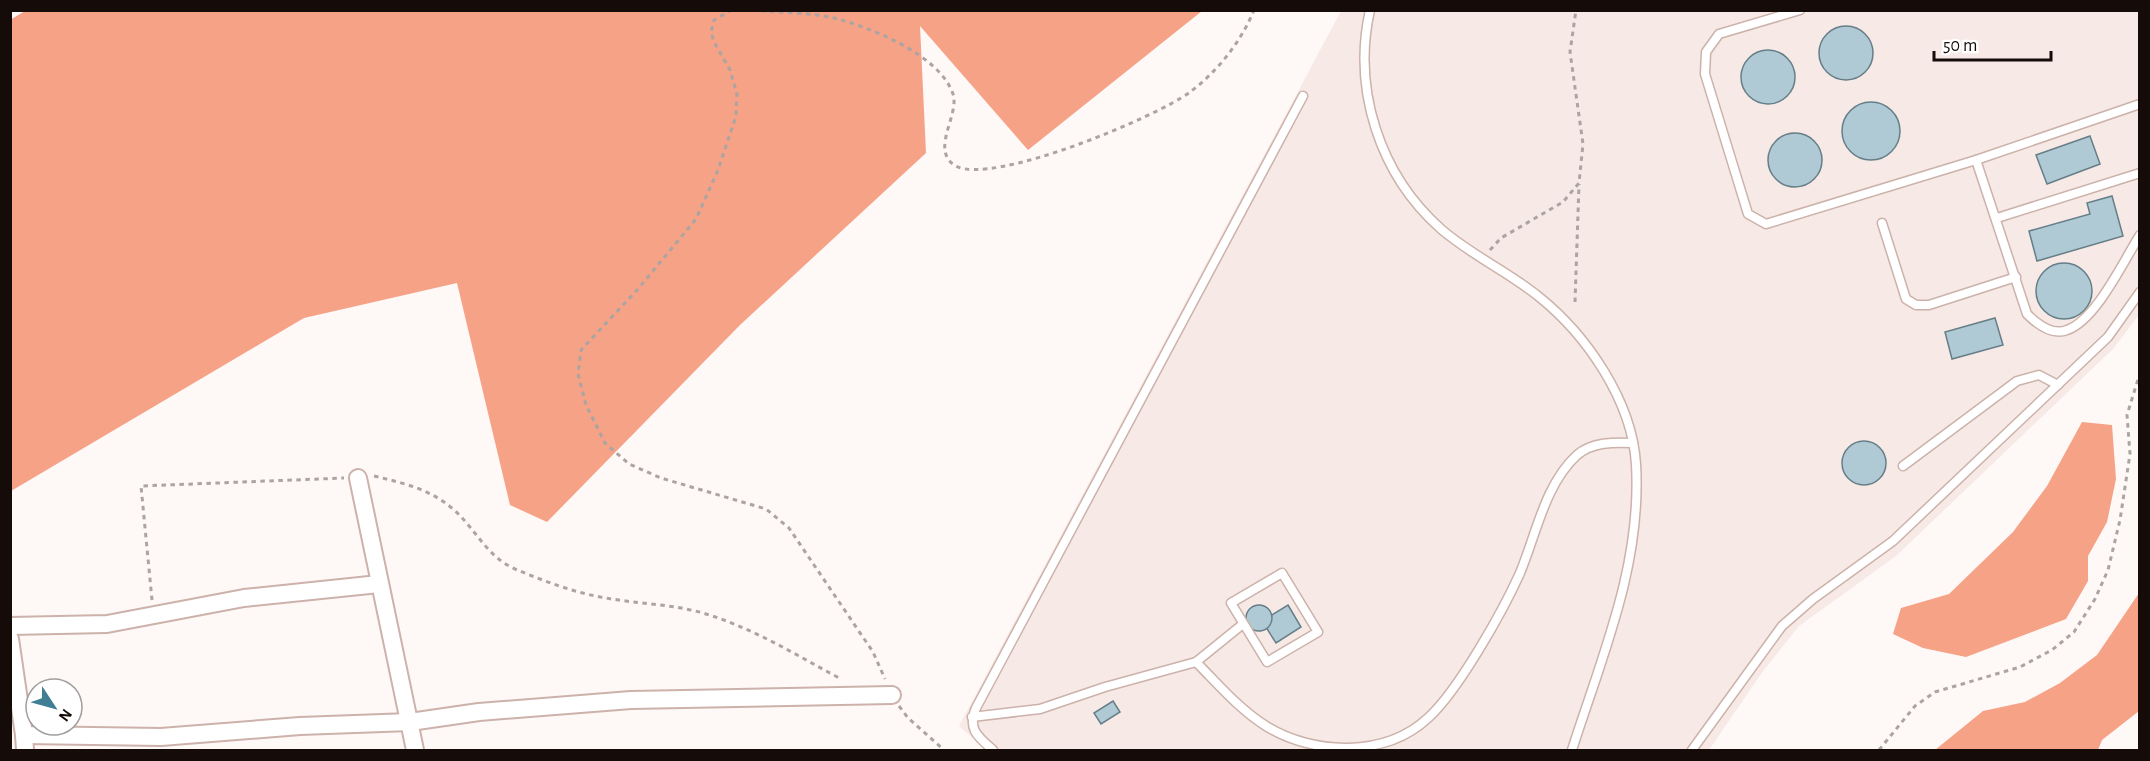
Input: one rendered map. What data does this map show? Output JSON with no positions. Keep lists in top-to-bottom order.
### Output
{
  "scale_bar": "50 m",
  "north": "bottom right"
}
